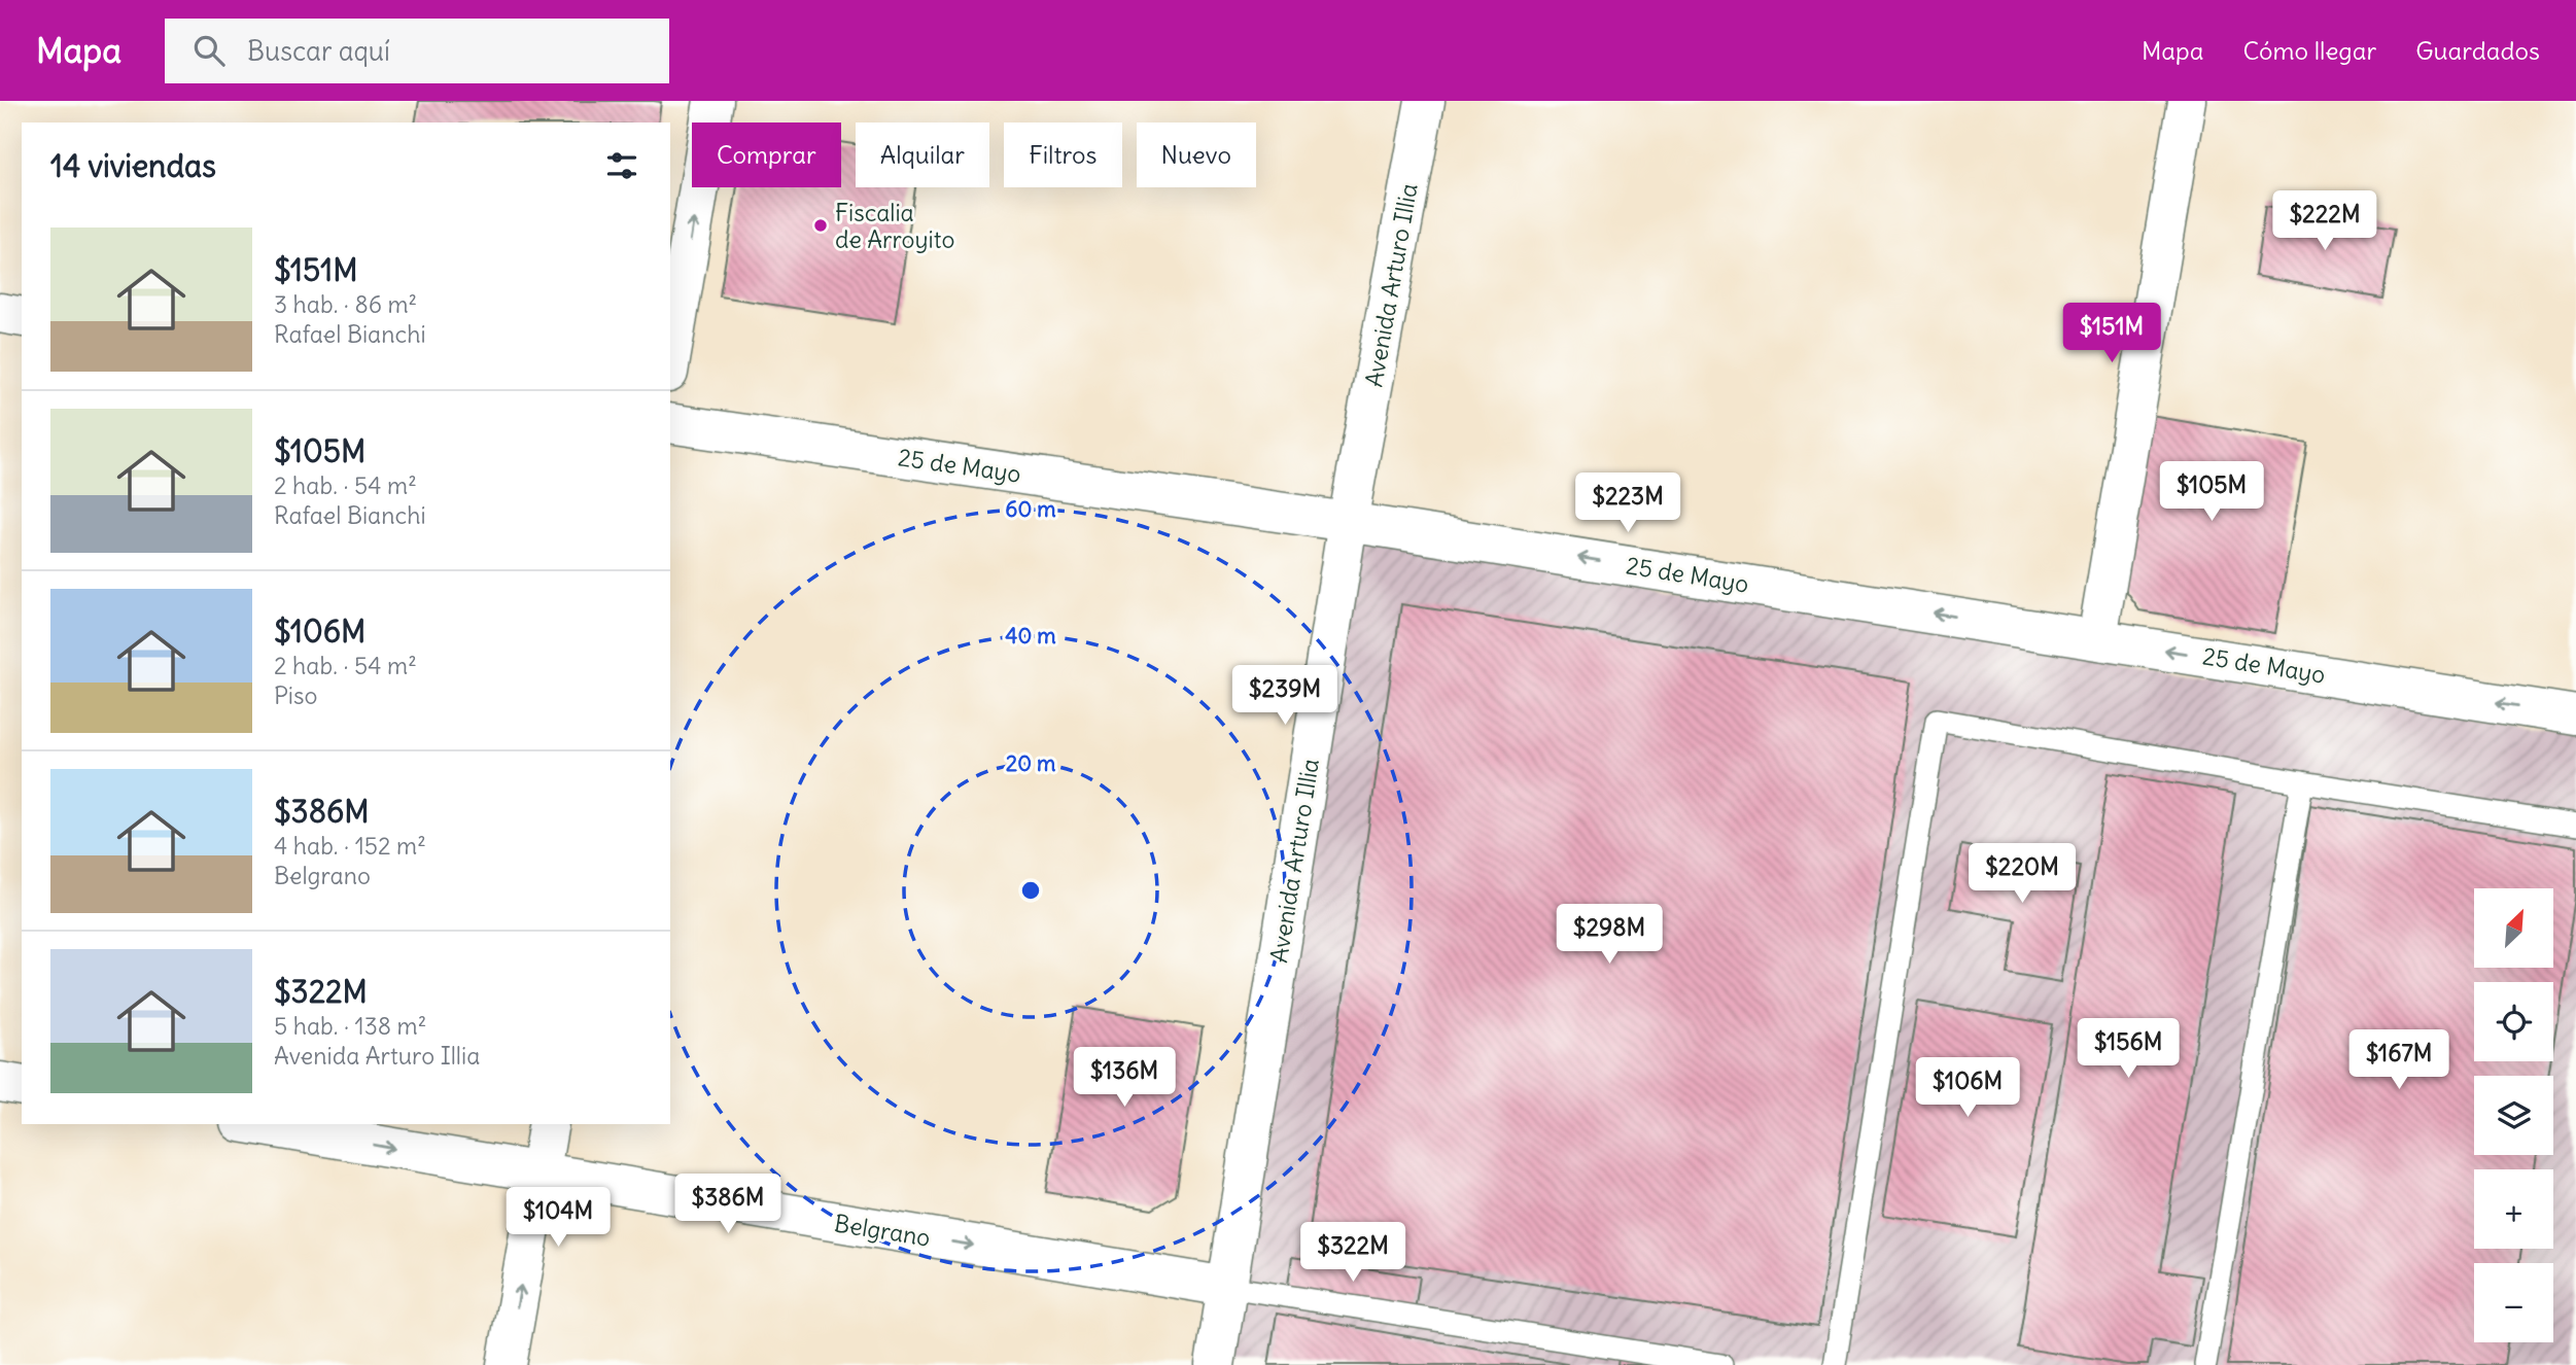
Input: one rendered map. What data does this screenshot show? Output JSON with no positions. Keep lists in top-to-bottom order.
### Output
{
  "streets": {
    "street": ["Avenida Arturo Illia", "25 de Mayo", "Belgrano"]
  },
  "crossings": [
    ["Avenida Arturo Illia", "25 de Mayo"],
    ["Avenida Arturo Illia", "Belgrano"]
  ],
  "one_way": ["25 de Mayo", "Belgrano"],
  "places": ["Fiscalia de Arroyito"],
  "north": "top right",
  "page": {
    "header": "Mapa",
    "search": "Buscar aquí",
    "nav": ["Mapa", "Cómo llegar", "Guardados"],
    "chip": [
      "Comprar",
      "Alquilar",
      "Filtros",
      "Nuevo"
    ],
    "heading": "14 viviendas",
    "price": [
      "$222M",
      "$151M",
      "$105M",
      "$223M",
      "$239M",
      "$220M",
      "$298M",
      "$156M",
      "$167M",
      "$136M",
      "$106M",
      "$386M",
      "$104M",
      "$322M"
    ],
    "list": [
      {
        "name": "$151M",
        "note": "3 hab. · 86 m² · Rafael Bianchi"
      },
      {
        "name": "$105M",
        "note": "2 hab. · 54 m² · Rafael Bianchi"
      },
      {
        "name": "$106M",
        "note": "2 hab. · 54 m² · Piso"
      },
      {
        "name": "$386M",
        "note": "4 hab. · 152 m² · Belgrano"
      },
      {
        "name": "$322M",
        "note": "5 hab. · 138 m² · Avenida Arturo Illia"
      }
    ],
    "map_buttons": ["+", "−"]
  },
  "rings": ["60 m", "40 m", "20 m"]
}
